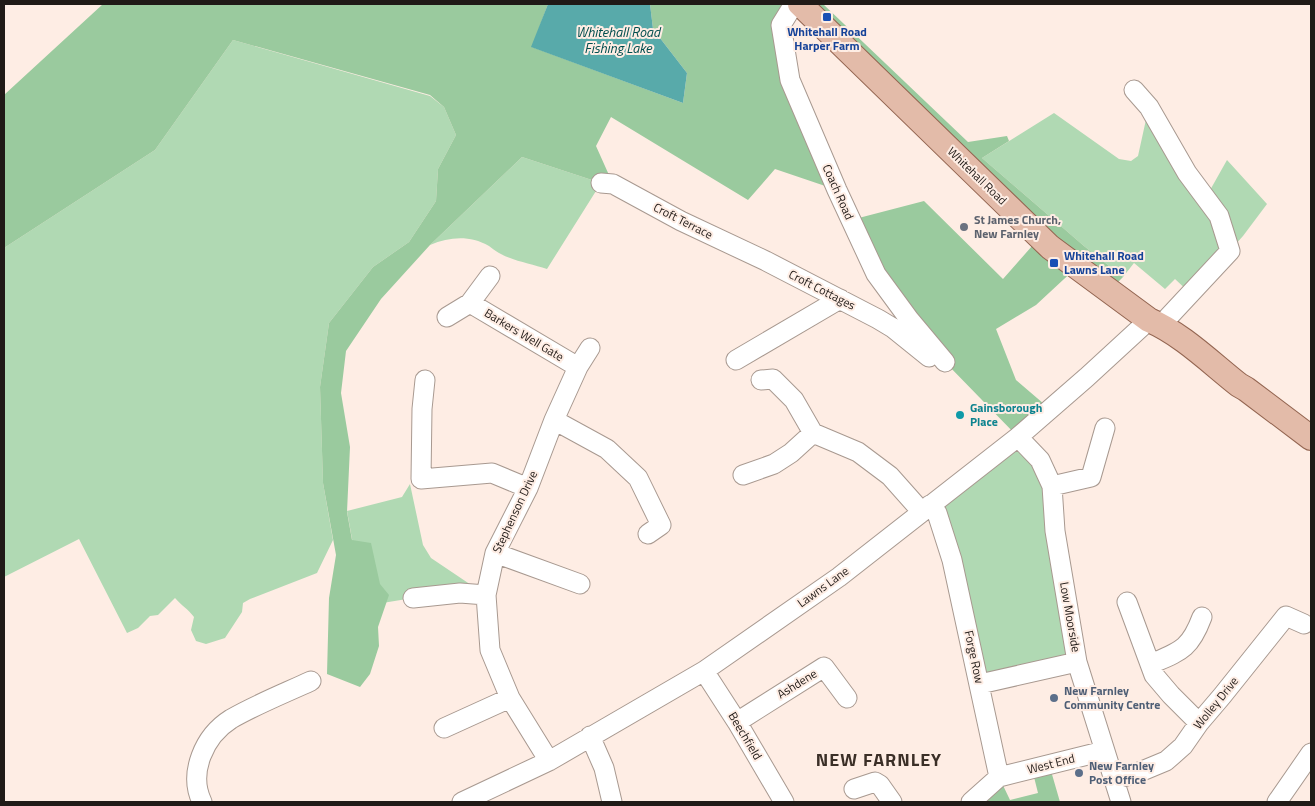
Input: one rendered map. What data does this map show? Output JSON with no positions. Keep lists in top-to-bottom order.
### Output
{
  "streets": {
    "main road": ["Whitehall Road"],
    "street": [
      "Coach Road",
      "Croft Terrace",
      "Croft Cottages",
      "Barkers Well Gate",
      "Stephenson Drive",
      "Lawns Lane",
      "Low Moorside",
      "Forge Row",
      "Ashdene",
      "Wolley Drive",
      "Beechfield",
      "West End"
    ]
  },
  "crossings": [
    ["Whitehall Road", "Lawns Lane"],
    ["Coach Road", "Croft Cottages"],
    ["Croft Terrace", "Croft Cottages"],
    ["Barkers Well Gate", "Stephenson Drive"],
    ["Stephenson Drive", "Lawns Lane"],
    ["Lawns Lane", "Low Moorside"],
    ["Lawns Lane", "Forge Row"],
    ["Lawns Lane", "Beechfield"],
    ["Low Moorside", "Wolley Drive"],
    ["Low Moorside", "West End"],
    ["Forge Row", "West End"],
    ["Ashdene", "Beechfield"]
  ],
  "districts": ["NEW FARNLEY"],
  "water": ["Whitehall Road Fishing Lake"],
  "places": {
    "transit": ["Whitehall Road Harper Farm", "Whitehall Road Lawns Lane"],
    "other": [
      "St James Church, New Farnley",
      "Gainsborough Place",
      "New Farnley Community Centre",
      "New Farnley Post Office"
    ]
  }
}
